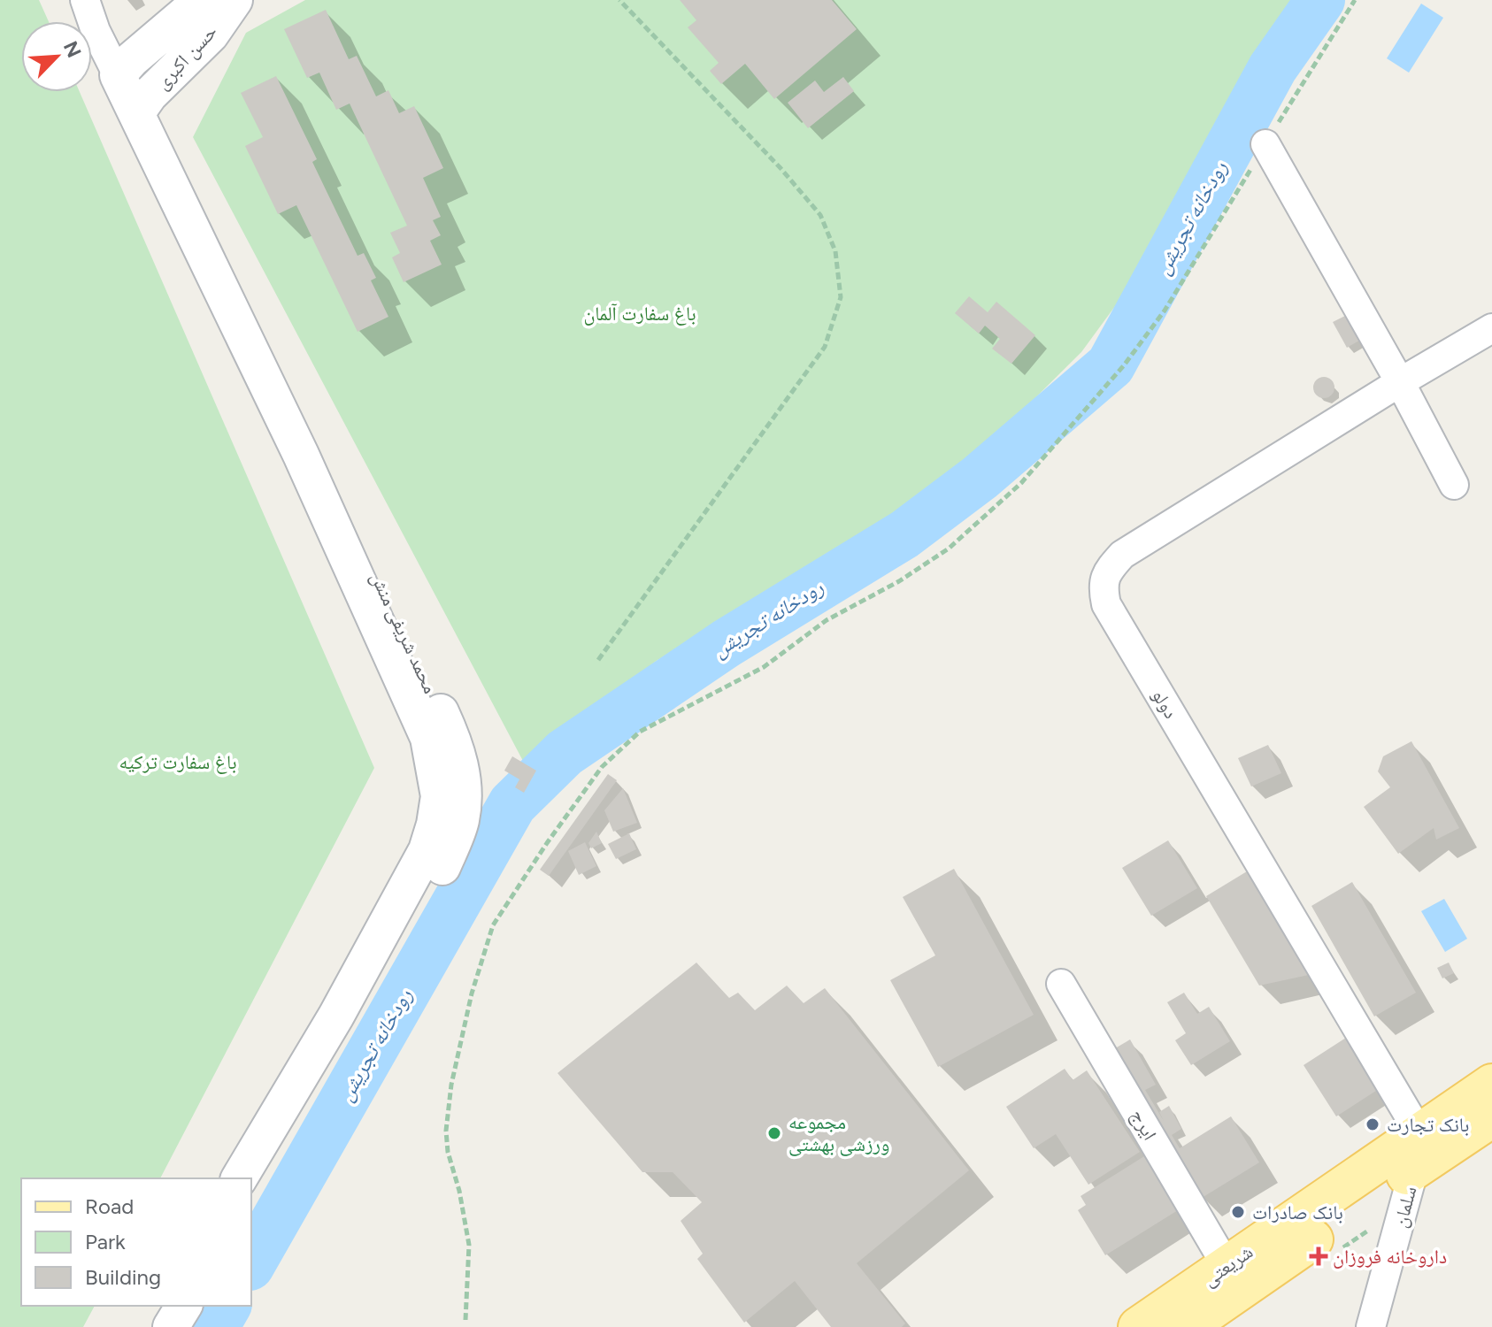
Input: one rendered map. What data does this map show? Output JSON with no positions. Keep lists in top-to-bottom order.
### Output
{
  "streets": {
    "main road": ["شریعتی"],
    "street": [
      "حسن اکبری",
      "محمد شریفی منش",
      "دولو",
      "ایرج",
      "سلمان"
    ]
  },
  "crossings": [
    ["حسن اکبری", "محمد شریفی منش"],
    ["دولو", "سلمان"],
    ["دولو", "شریعتی"],
    ["ایرج", "شریعتی"],
    ["سلمان", "شریعتی"]
  ],
  "water": ["رودخانه تجریش"],
  "parks": ["باغ سفارت آلمان", "باغ سفارت ترکیه"],
  "places": {
    "other": ["بانک تجارت", "مجموعه ورزشی بهشتی", "بانک صادرات"],
    "health": ["داروخانه فروزان"]
  },
  "legend": ["Road", "Park", "Building"],
  "north": "top right"
}
